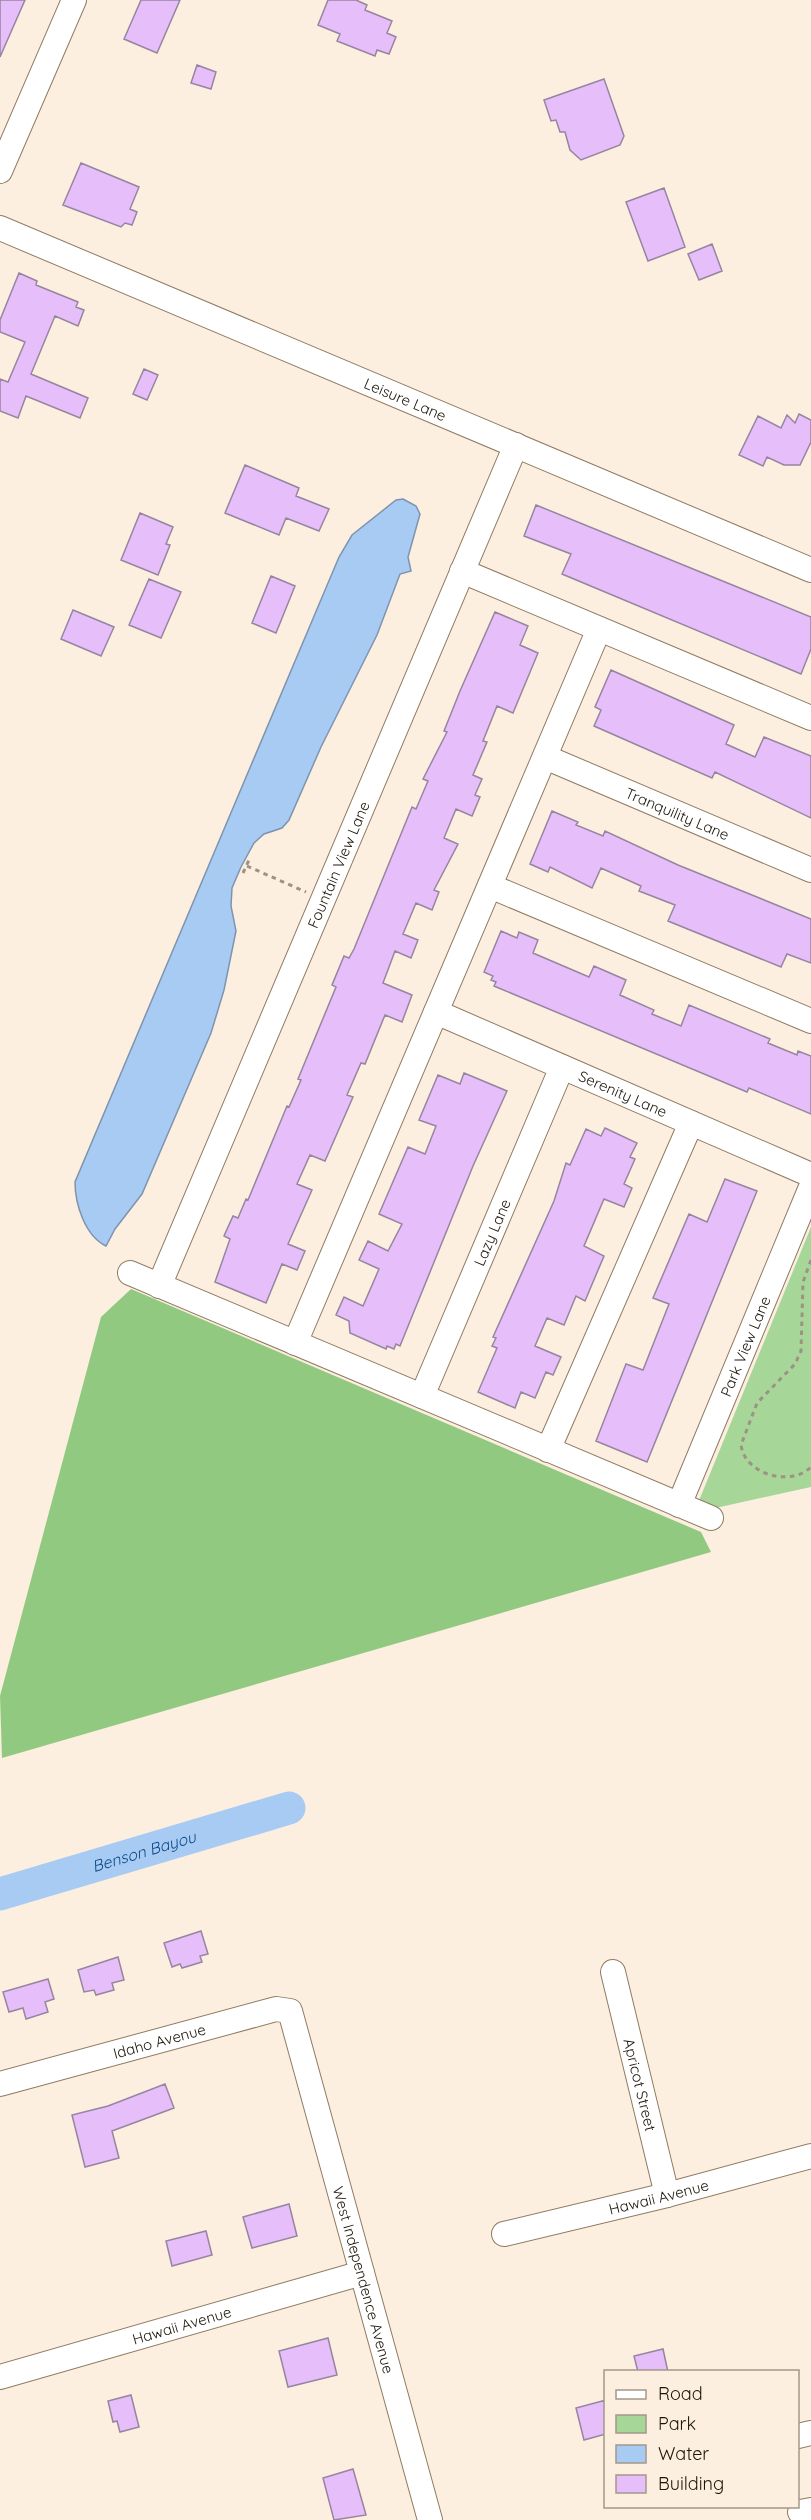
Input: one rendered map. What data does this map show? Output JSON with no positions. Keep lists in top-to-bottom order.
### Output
{
  "streets": {
    "street": [
      "Leisure Lane",
      "Tranquility Lane",
      "Fountain View Lane",
      "Serenity Lane",
      "Lazy Lane",
      "Park View Lane",
      "Idaho Avenue",
      "Apricot Street",
      "Hawaii Avenue",
      "West Independence Avenue"
    ]
  },
  "crossings": [
    ["Leisure Lane", "Fountain View Lane"],
    ["Serenity Lane", "Lazy Lane"],
    ["Idaho Avenue", "West Independence Avenue"],
    ["Apricot Street", "Hawaii Avenue"],
    ["Hawaii Avenue", "West Independence Avenue"]
  ],
  "water": ["Benson Bayou"],
  "legend": [
    "Road",
    "Park",
    "Water",
    "Building"
  ]
}
